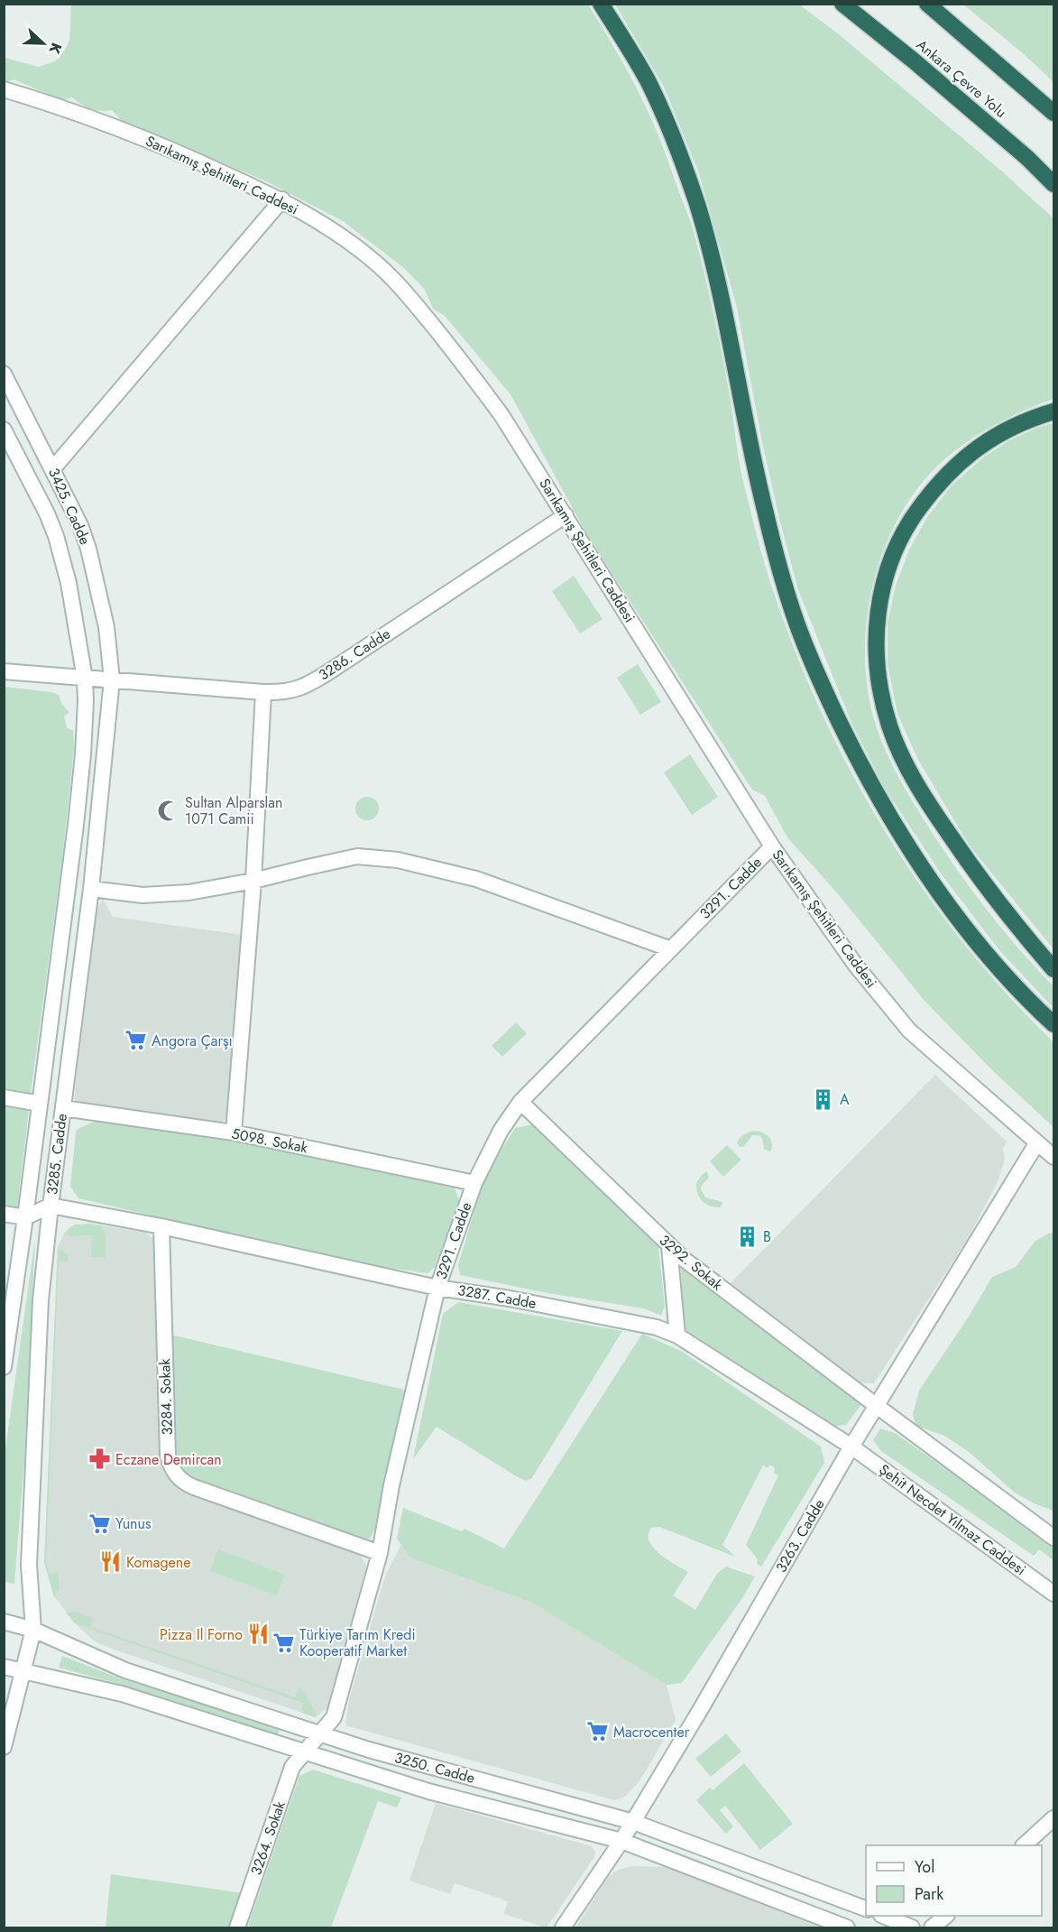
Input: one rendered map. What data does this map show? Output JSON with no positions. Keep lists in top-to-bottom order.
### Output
{
  "streets": {
    "highway": ["Ankara Çevre Yolu"],
    "street": [
      "Sarıkamış Şehitleri Caddesi",
      "3425. Cadde",
      "3286. Cadde",
      "3291. Cadde",
      "5098. Sokak",
      "3285. Cadde",
      "3292. Sokak",
      "3287. Cadde",
      "3284. Sokak",
      "Şehit Necdet Yılmaz Caddesi",
      "3263. Cadde",
      "3250. Cadde",
      "3264. Sokak"
    ]
  },
  "crossings": [
    ["Sarıkamış Şehitleri Caddesi", "3286. Cadde"],
    ["Sarıkamış Şehitleri Caddesi", "3291. Cadde"],
    ["Sarıkamış Şehitleri Caddesi", "3263. Cadde"],
    ["3425. Cadde", "3286. Cadde"],
    ["3425. Cadde", "3285. Cadde"],
    ["3286. Cadde", "3285. Cadde"],
    ["3291. Cadde", "5098. Sokak"],
    ["3291. Cadde", "3292. Sokak"],
    ["3291. Cadde", "3287. Cadde"],
    ["3291. Cadde", "3284. Sokak"],
    ["3291. Cadde", "3250. Cadde"],
    ["3291. Cadde", "3264. Sokak"],
    ["5098. Sokak", "3285. Cadde"],
    ["3285. Cadde", "3287. Cadde"],
    ["3285. Cadde", "3250. Cadde"],
    ["3292. Sokak", "3263. Cadde"],
    ["3287. Cadde", "3284. Sokak"],
    ["3287. Cadde", "Şehit Necdet Yılmaz Caddesi"],
    ["3287. Cadde", "3263. Cadde"],
    ["Şehit Necdet Yılmaz Caddesi", "3263. Cadde"],
    ["3263. Cadde", "3250. Cadde"],
    ["3250. Cadde", "3264. Sokak"]
  ],
  "places": {
    "mosque": ["Sultan Alparslan 1071 Camii"],
    "supermarket": [
      "Angora Çarşı",
      "Yunus",
      "Türkiye Tarım Kredi Kooperatif Market",
      "Macrocenter"
    ],
    "building": ["A", "B"],
    "pharmacy": ["Eczane Demircan"],
    "restaurant": ["Komagene", "Pizza Il Forno"]
  },
  "legend": ["Yol", "Park"],
  "north": "right"
}
